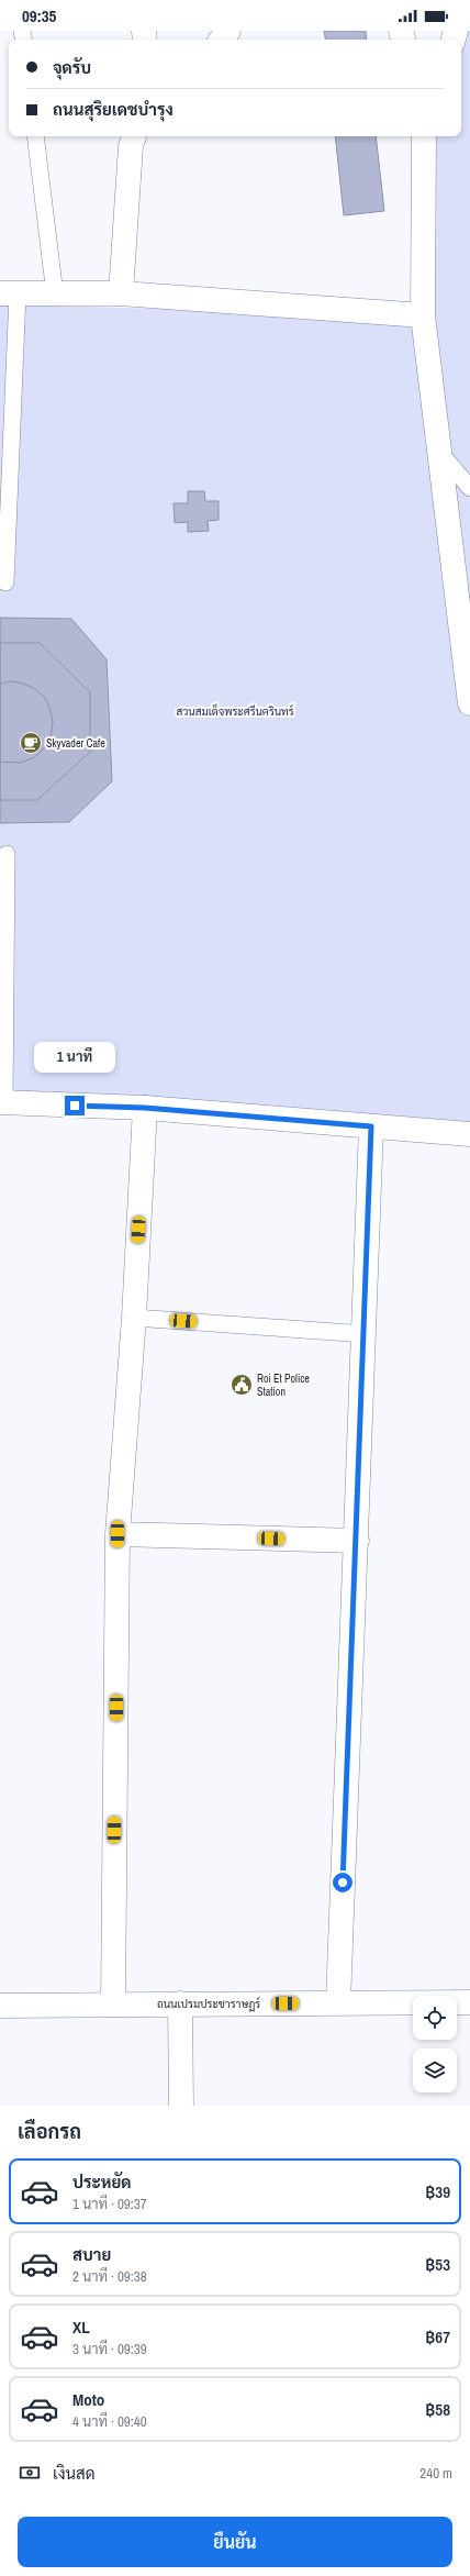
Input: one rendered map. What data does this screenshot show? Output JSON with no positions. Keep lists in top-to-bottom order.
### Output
{
  "streets": {
    "street": ["ถนนเปรมประชาราษฏร์"]
  },
  "parks": ["สวนสมเด็จพระศรีนครินทร์"],
  "places": {
    "cafe": ["Skyvader Cafe"],
    "public building": ["Roi Et Police Station"]
  },
  "page": {
    "status": "09:35",
    "banner": ["จุดรับ", "ถนนสุริยเดชบำรุง"],
    "bubble": "1 นาที",
    "heading": "เลือกรถ",
    "list": [
      {
        "name": "ประหยัด",
        "note": "1 นาที · 09:37",
        "value": "฿39"
      },
      {
        "name": "สบาย",
        "note": "2 นาที · 09:38",
        "value": "฿53"
      },
      {
        "name": "XL",
        "note": "3 นาที · 09:39",
        "value": "฿67"
      },
      {
        "name": "Moto",
        "note": "4 นาที · 09:40",
        "value": "฿58"
      }
    ],
    "pay": ["เงินสด", "240 m"],
    "buttons": "ยืนยัน"
  }
}
